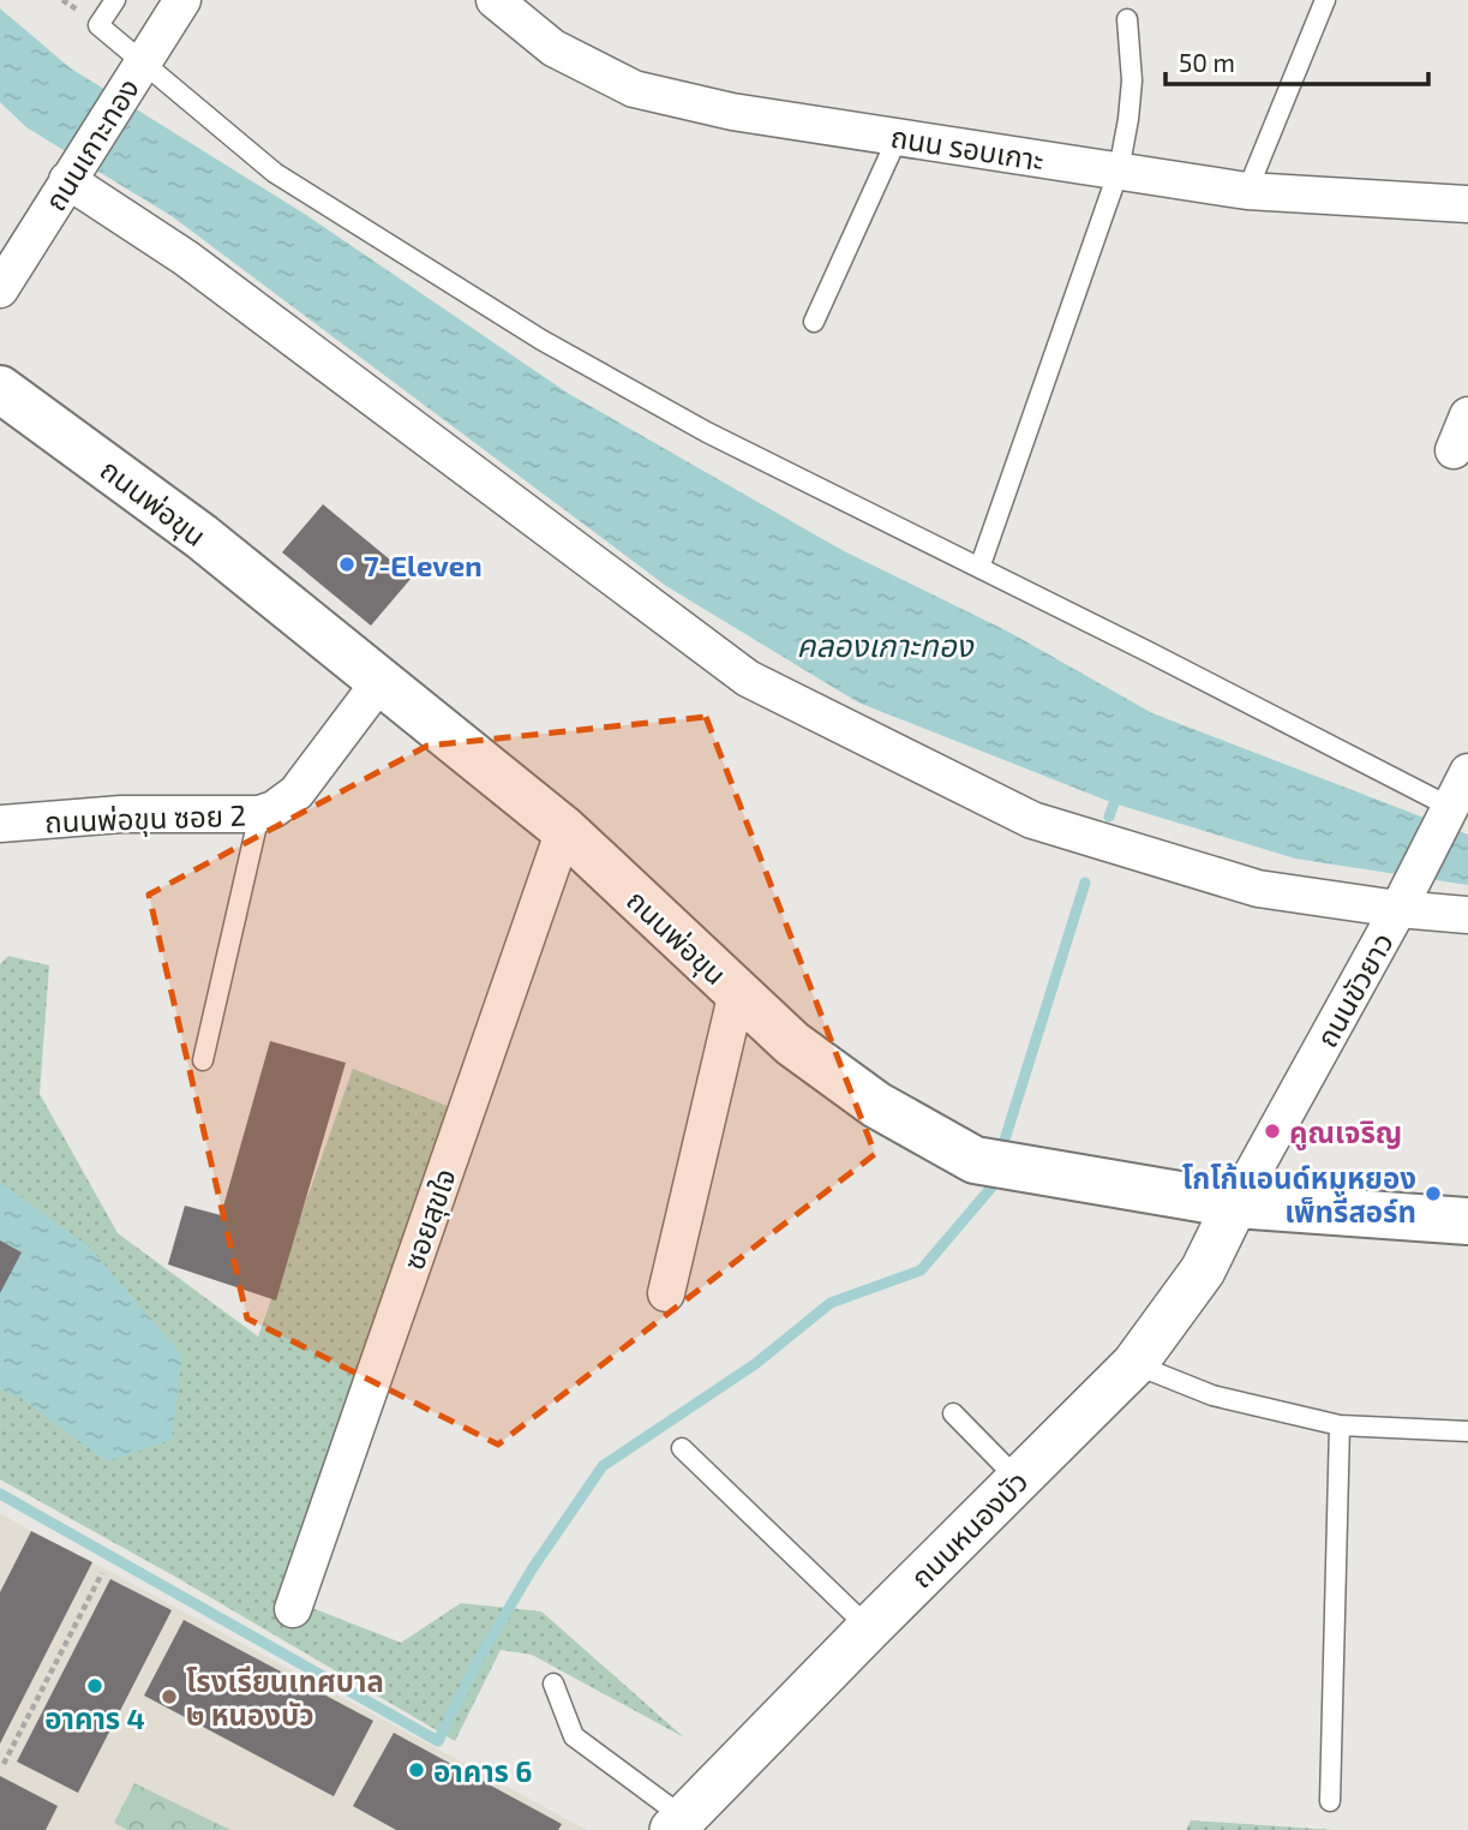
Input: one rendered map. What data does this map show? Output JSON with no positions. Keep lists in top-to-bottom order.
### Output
{
  "streets": {
    "main road": ["ถนนพ่อขุน"],
    "street": [
      "ถนนเกาะทอง",
      "ถนน รอบเกาะ",
      "ถนนพ่อขุน ซอย 2",
      "ถนนขัวยาว",
      "ซอยสุขใจ",
      "ถนนหนองบัว"
    ]
  },
  "crossings": [
    ["ถนนพ่อขุน", "ถนนพ่อขุน ซอย 2"],
    ["ถนนพ่อขุน", "ถนนขัวยาว"],
    ["ถนนพ่อขุน", "ซอยสุขใจ"],
    ["ถนนพ่อขุน", "ถนนหนองบัว"],
    ["ถนนขัวยาว", "ถนนหนองบัว"]
  ],
  "water": ["คลองเกาะทอง"],
  "places": [
    "7-Eleven",
    "คูณเจริญ",
    "โกโก้แอนด์หมูหยอง เพ็ทรีสอร์ท",
    "อาคาร 4",
    "โรงเรียนเทศบาล ๒ หนองบัว",
    "อาคาร 6"
  ],
  "scale_bar": "50 m"
}
